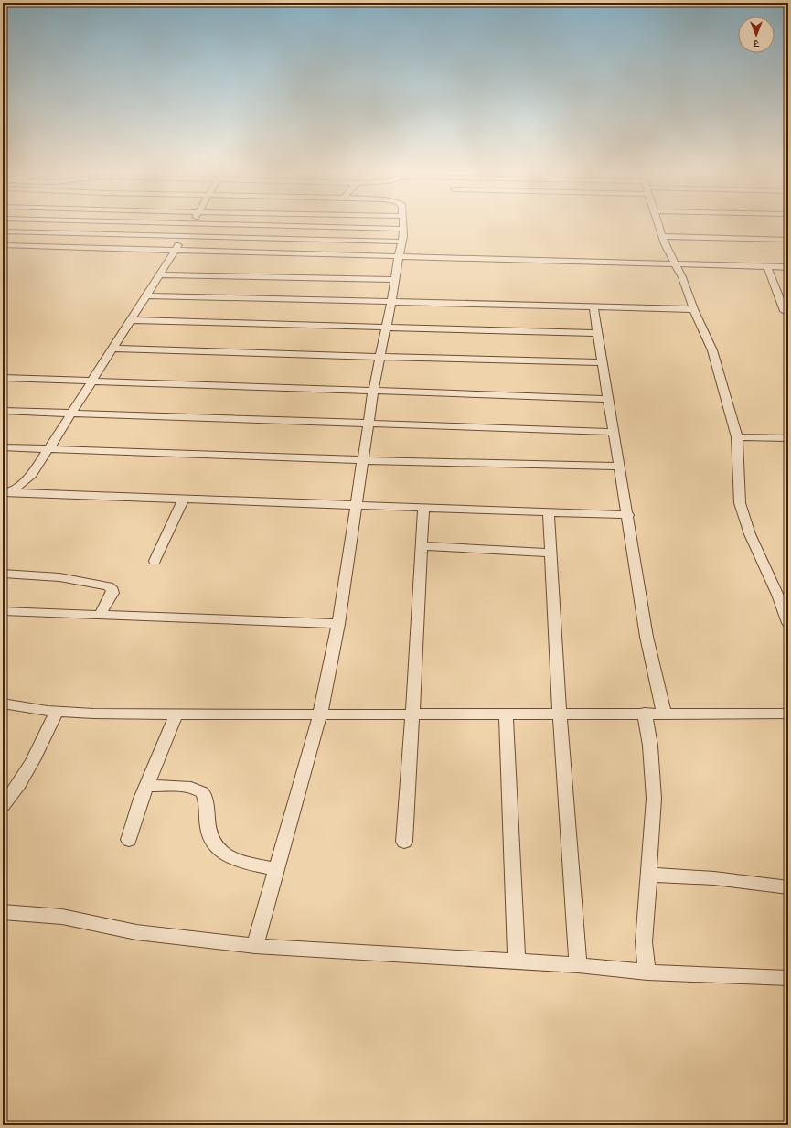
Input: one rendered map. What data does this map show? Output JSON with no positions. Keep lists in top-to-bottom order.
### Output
{
  "north": "bottom"
}
